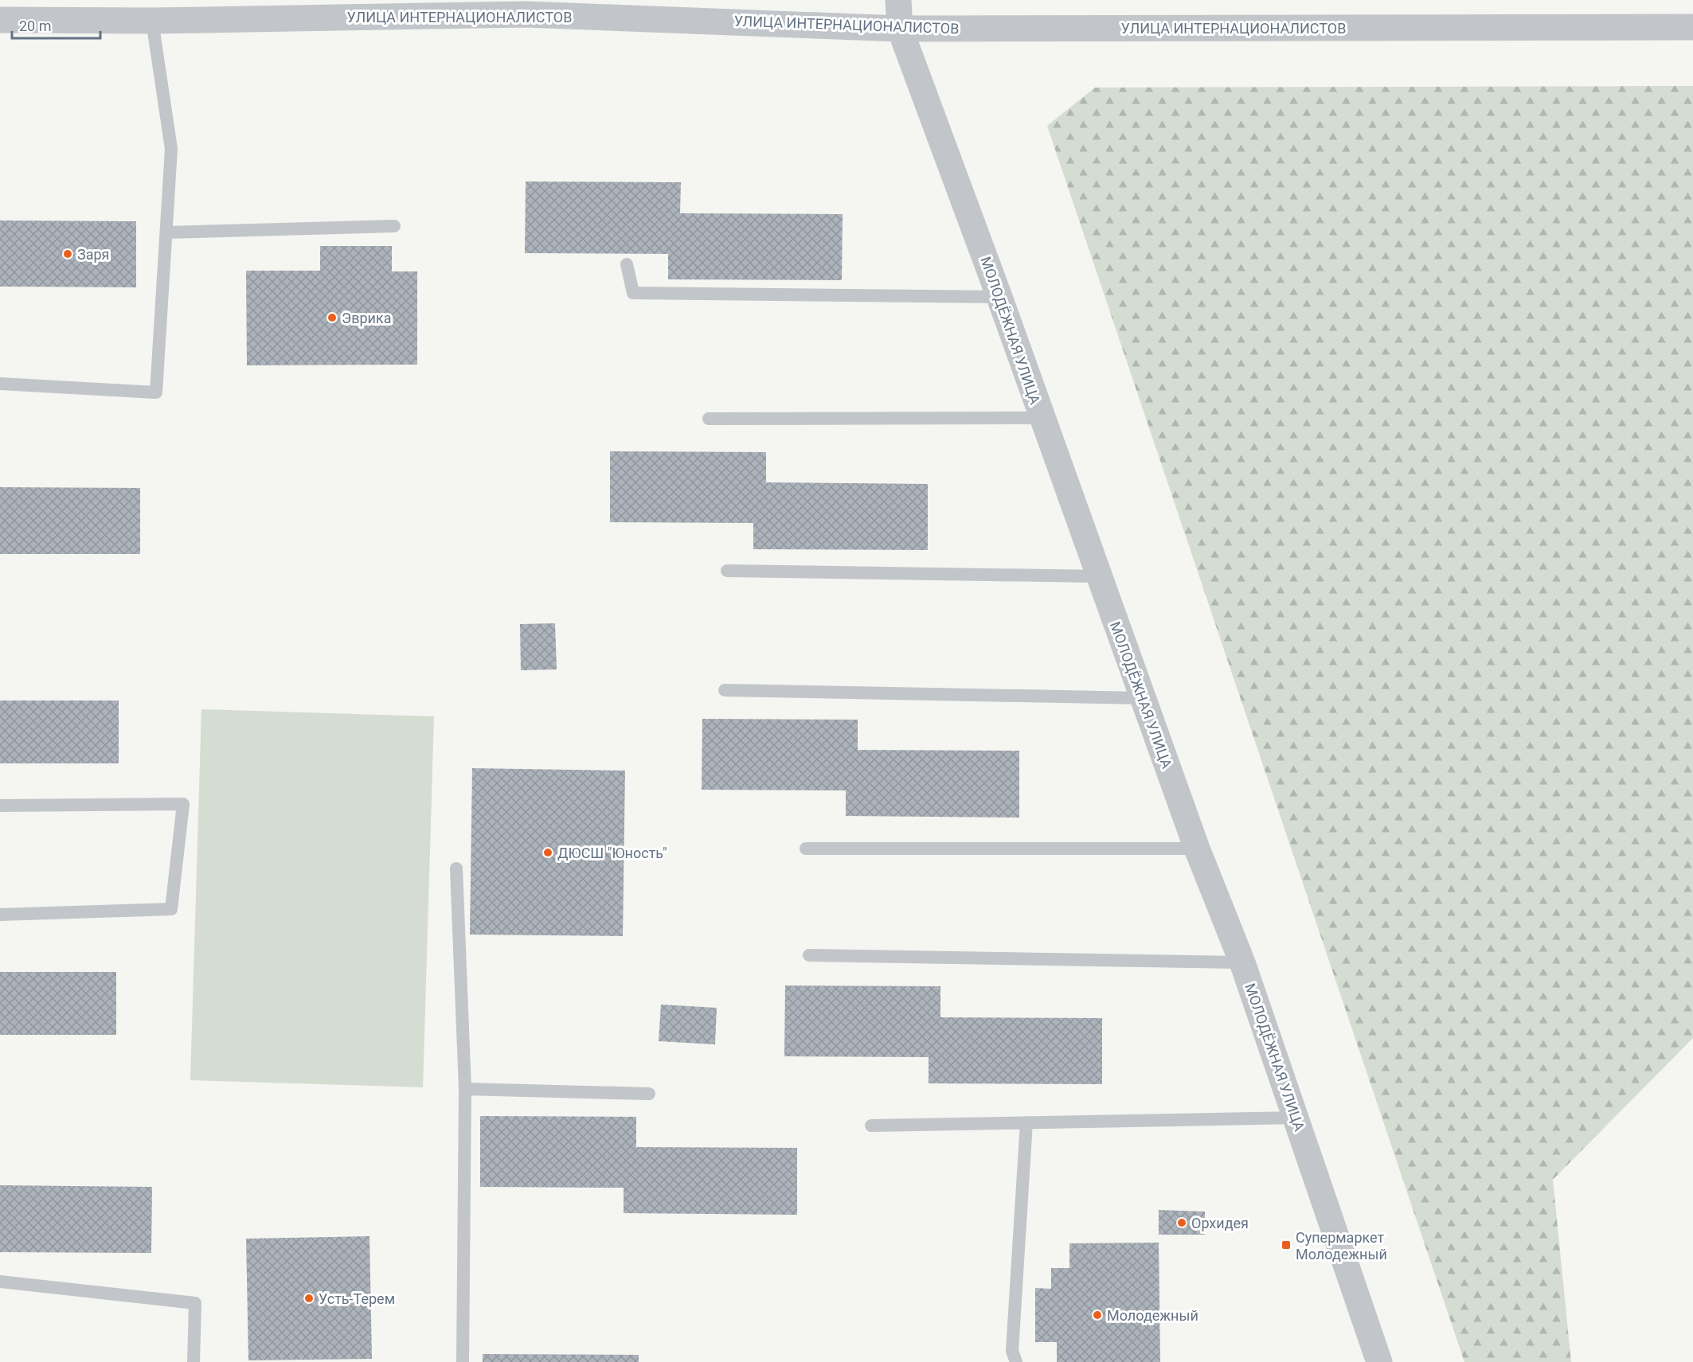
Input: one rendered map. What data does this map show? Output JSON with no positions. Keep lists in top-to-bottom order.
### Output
{
  "streets": {
    "street": ["УЛИЦА ИНТЕРНАЦИОНАЛИСТОВ", "МОЛОДЁЖНАЯ УЛИЦА"]
  },
  "crossings": [
    ["УЛИЦА ИНТЕРНАЦИОНАЛИСТОВ", "МОЛОДЁЖНАЯ УЛИЦА"]
  ],
  "places": {
    "other": [
      "Заря",
      "Эврика",
      "ДЮСШ \"Юность\"",
      "Орхидея",
      "Усть-Терем",
      "Молодежный"
    ],
    "transit": ["Супермаркет Молодежный"]
  },
  "scale_bar": "20 m"
}
